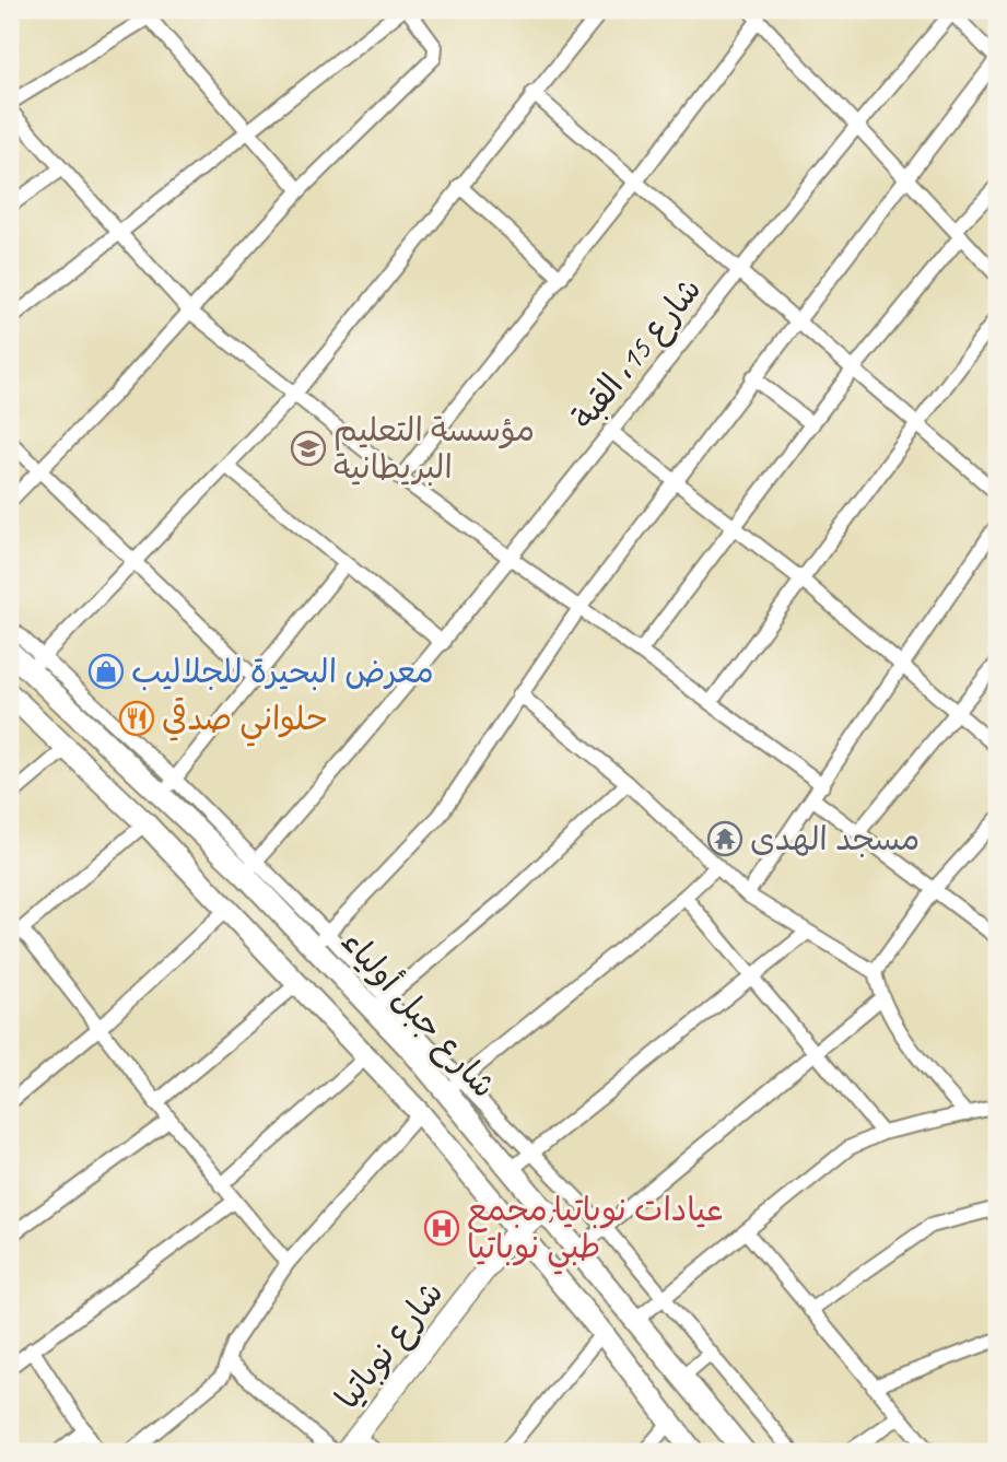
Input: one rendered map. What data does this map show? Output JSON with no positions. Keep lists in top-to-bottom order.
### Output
{
  "streets": {
    "main road": ["شارع جبل أولياء"],
    "street": ["شارع 15، القبة", "شارع نوباتيا"]
  },
  "crossings": [
    ["شارع 15، القبة", "شارع جبل أولياء"],
    ["شارع جبل أولياء", "شارع نوباتيا"]
  ],
  "places": {
    "school or university": ["مؤسسة التعليم البريطانية"],
    "shop": ["معرض البحيرة للجلاليب"],
    "restaurant": ["حلواني صدقي"],
    "temple": ["مسجد الهدى"],
    "hospital": ["عيادات نوباتيا;مجمع طبي نوباتيا"]
  }
}
